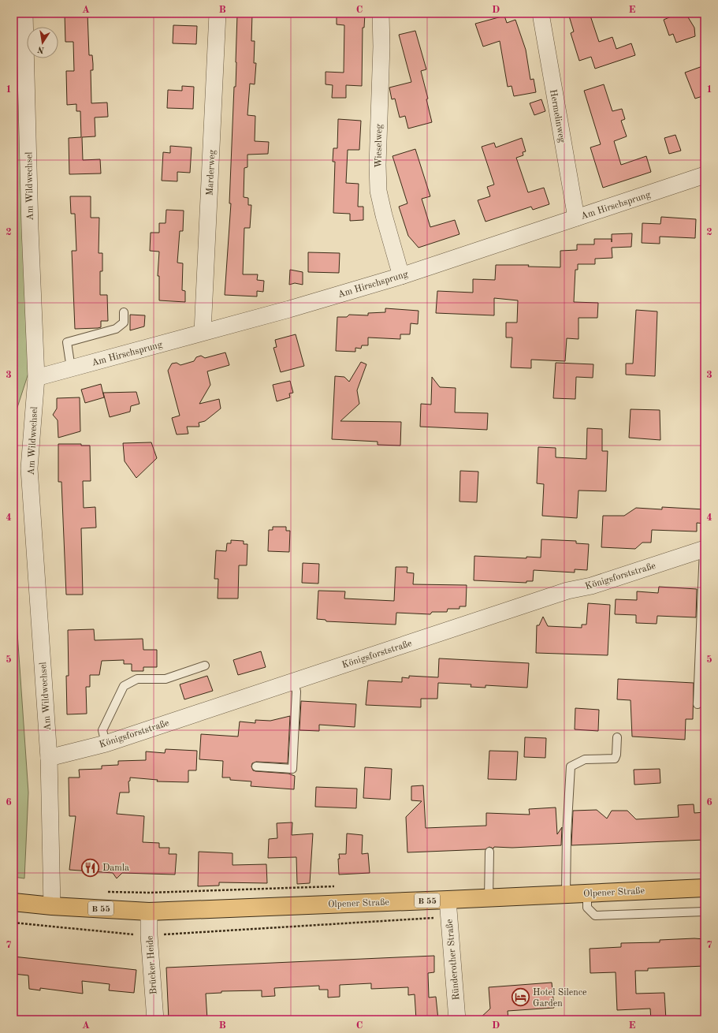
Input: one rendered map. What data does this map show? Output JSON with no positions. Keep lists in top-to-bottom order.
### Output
{
  "streets": {
    "main road": ["Olpener Straße", "B 55"],
    "street": [
      "Hermelinweg",
      "Wieselweg",
      "Marderweg",
      "Am Wildwechsel",
      "Am Hirschsprung",
      "Königsforststraße",
      "Ründerother Straße",
      "Brücker Heide"
    ]
  },
  "crossings": [
    ["Hermelinweg", "Am Hirschsprung"],
    ["Wieselweg", "Am Hirschsprung"],
    ["Marderweg", "Am Hirschsprung"],
    ["Am Wildwechsel", "Am Hirschsprung"],
    ["Am Wildwechsel", "Königsforststraße"],
    ["Am Wildwechsel", "Olpener Straße"],
    ["Olpener Straße", "Ründerother Straße"],
    ["Olpener Straße", "Brücker Heide"]
  ],
  "places": {
    "restaurant": ["Damla"],
    "hotel": ["Hotel Silence Garden"]
  },
  "north": "bottom",
  "grid": {
    "columns": [
      "A",
      "B",
      "C",
      "D",
      "E"
    ],
    "rows": [
      "1",
      "2",
      "3",
      "4",
      "5",
      "6",
      "7"
    ]
  }
}
